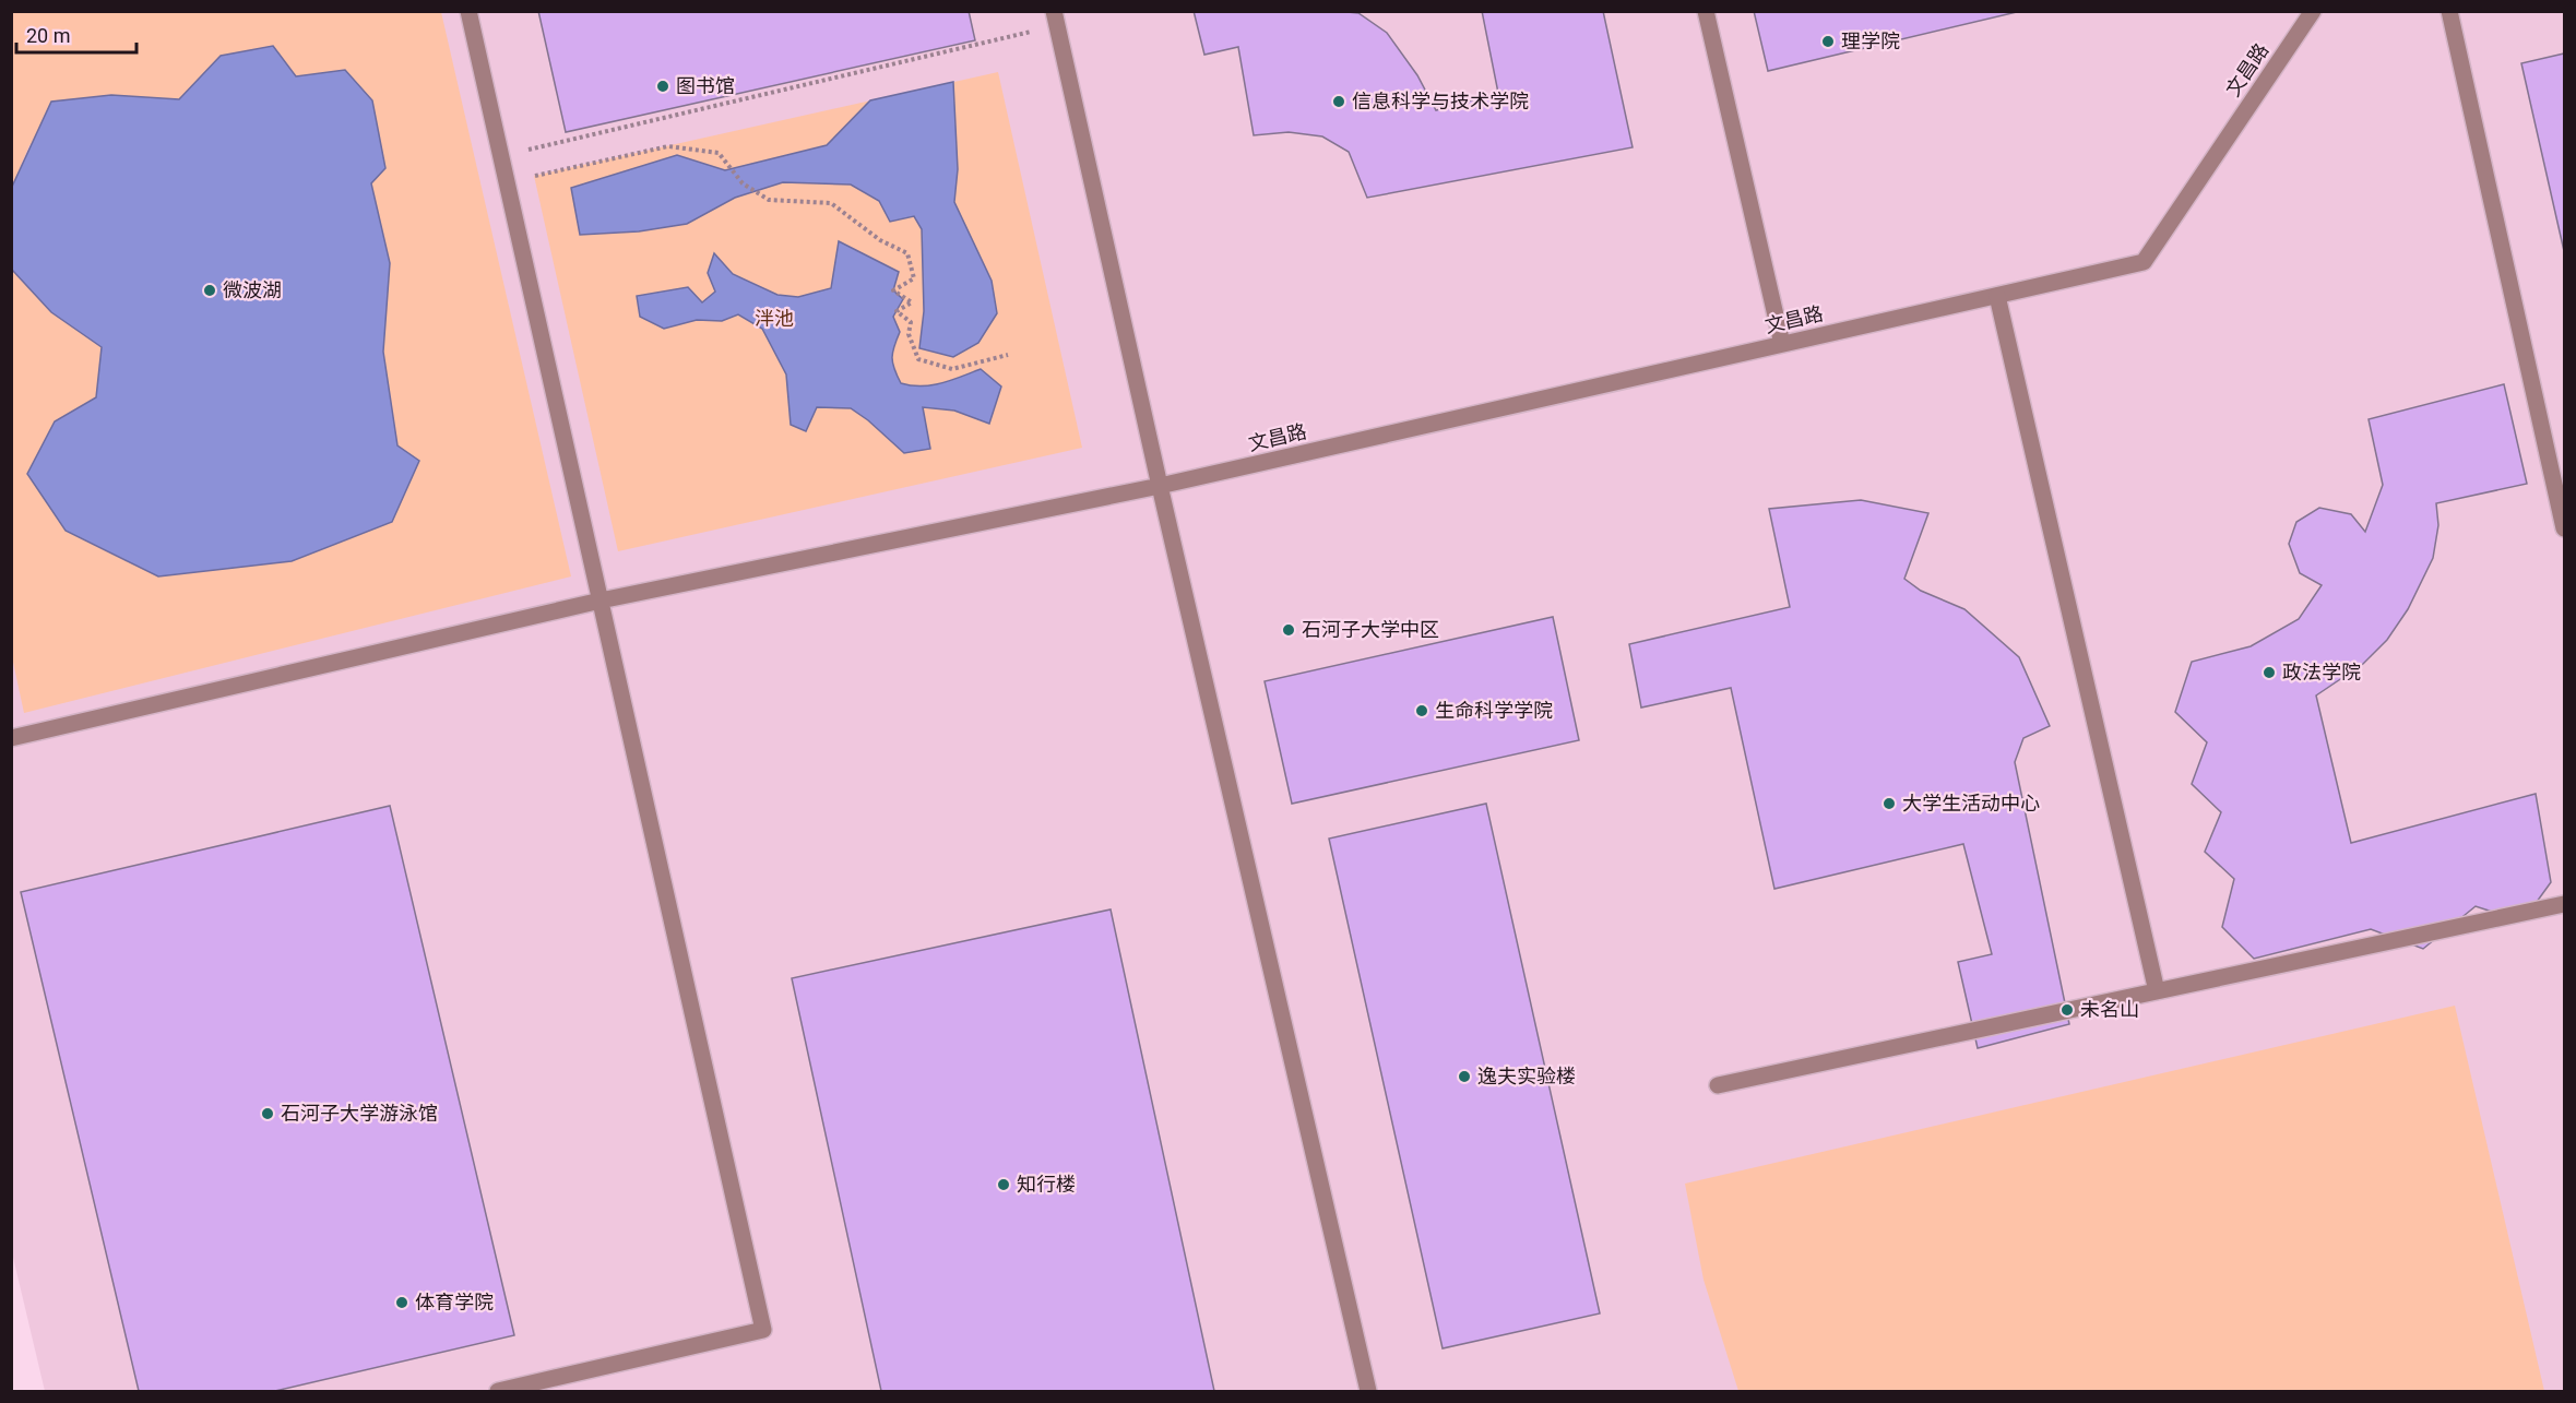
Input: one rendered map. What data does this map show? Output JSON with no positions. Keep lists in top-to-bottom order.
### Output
{
  "streets": {
    "street": ["文昌路"]
  },
  "parks": ["泮池"],
  "places": [
    "理学院",
    "图书馆",
    "信息科学与技术学院",
    "微波湖",
    "石河子大学中区",
    "政法学院",
    "生命科学学院",
    "大学生活动中心",
    "未名山",
    "逸夫实验楼",
    "石河子大学游泳馆",
    "知行楼",
    "体育学院"
  ],
  "scale_bar": "20 m"
}
